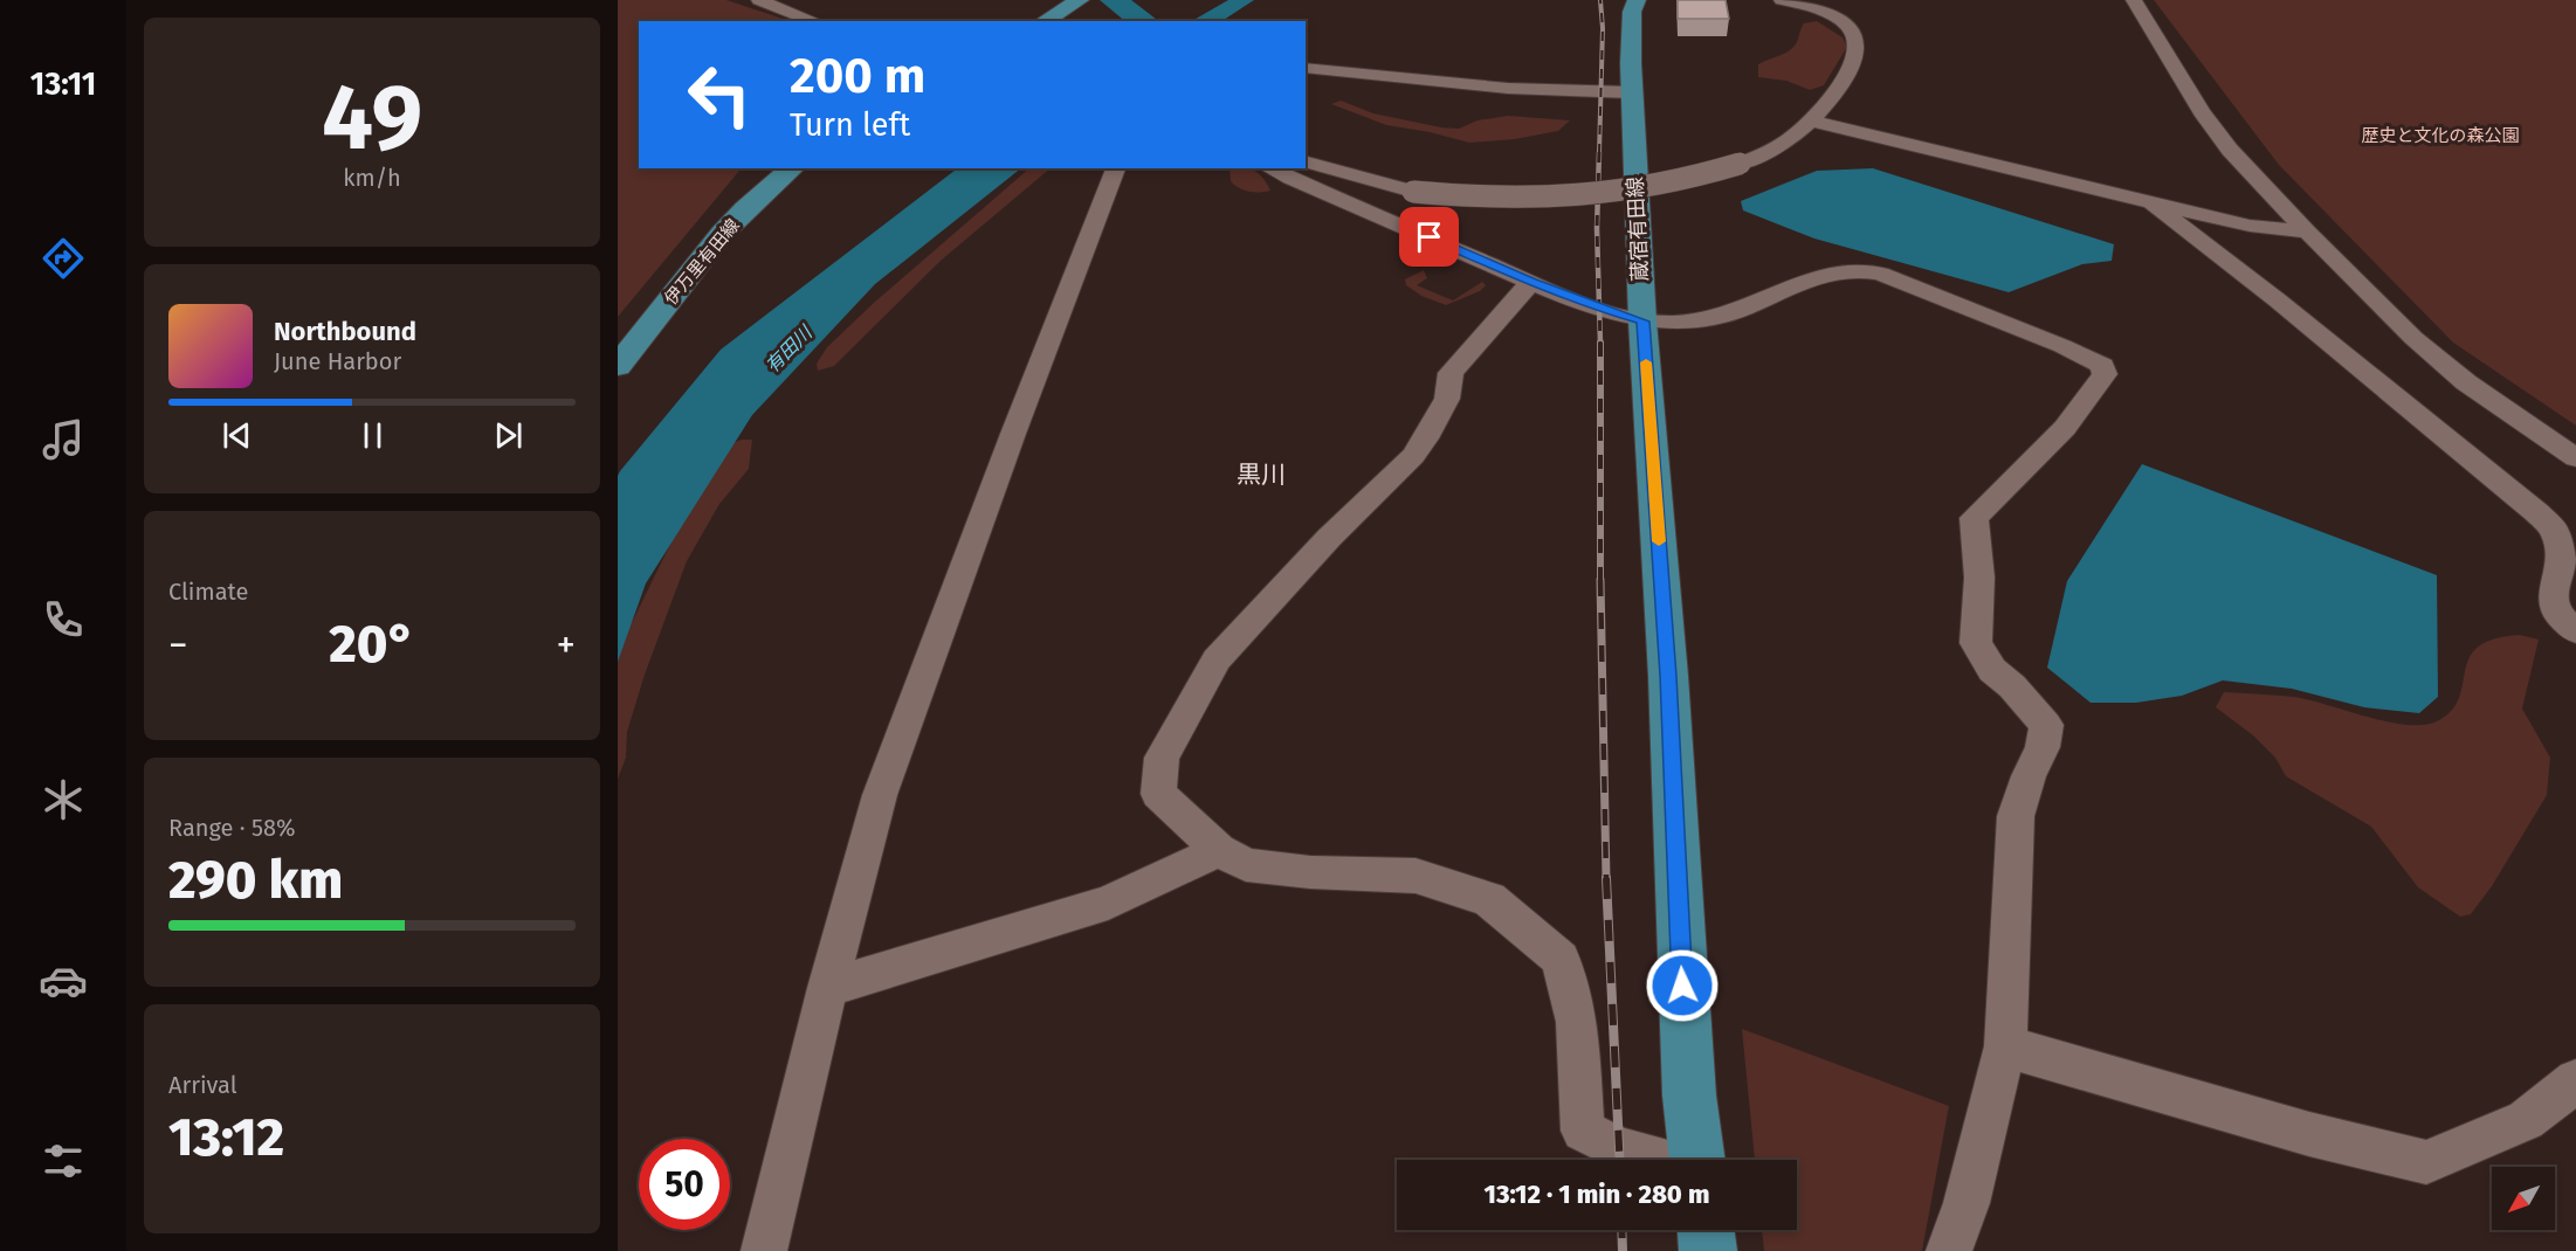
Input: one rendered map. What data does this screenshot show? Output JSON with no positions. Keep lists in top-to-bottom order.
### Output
{
  "streets": {
    "main road": ["蔵宿有田線", "伊万里有田線"]
  },
  "districts": ["黒川"],
  "water": ["有田川"],
  "parks": ["歴史と文化の森公園"],
  "north": "bottom left",
  "page": {
    "tabs": "13:11",
    "tile": [
      ["49", "km/h"],
      "Climate",
      ["Range · 58%", "290 km"],
      ["Arrival", "13:12"]
    ],
    "turn": ["200 m", "Turn left"],
    "song": ["Northbound", "June Harbor"],
    "heat": ["−", "20°", "+"],
    "limit": "50",
    "trip": "13:12 · 1 min · 280 m"
  }
}
